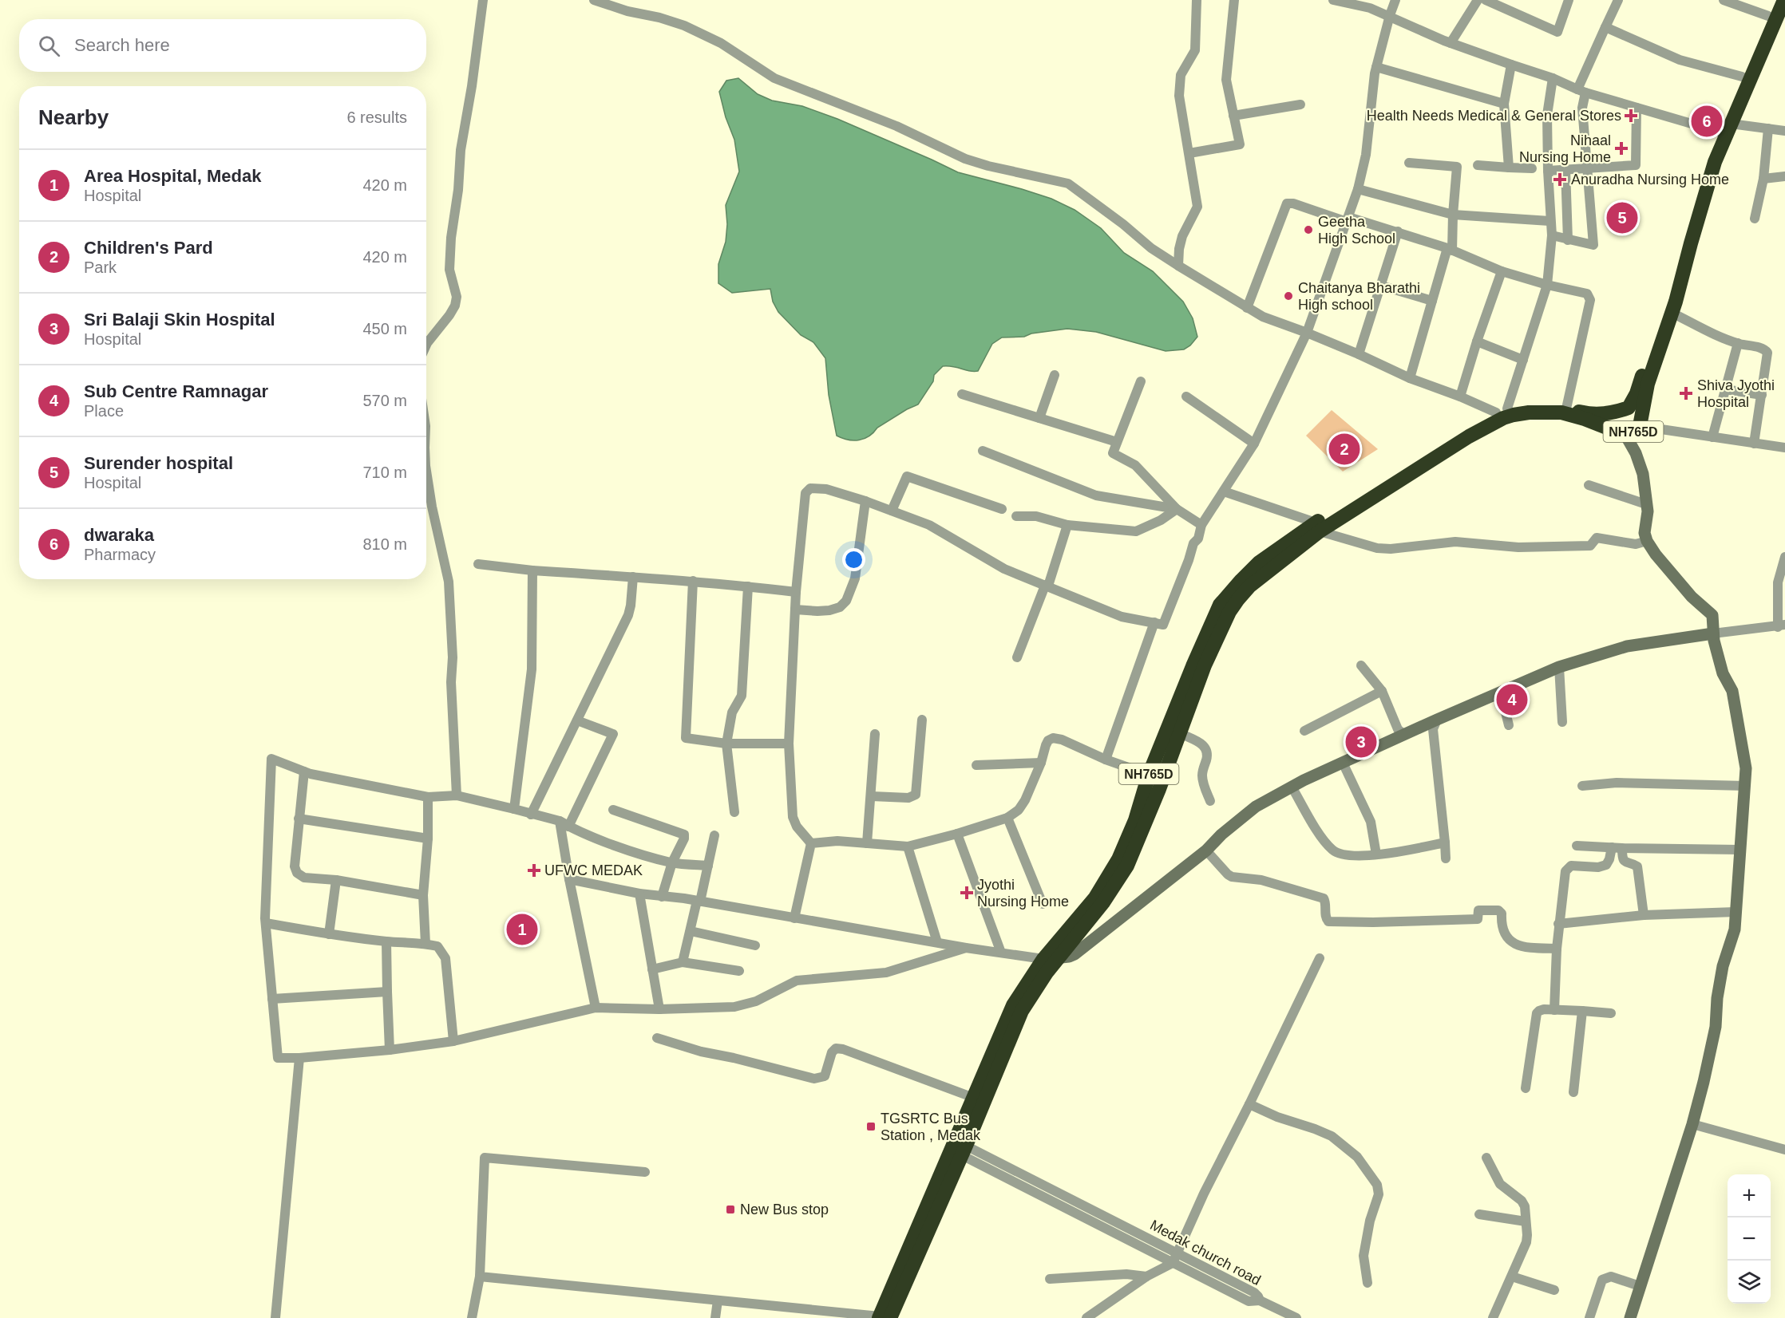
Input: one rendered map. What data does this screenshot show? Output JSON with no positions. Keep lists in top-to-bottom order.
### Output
{
  "streets": {
    "highway": ["NH765D"],
    "street": ["Medak church road"]
  },
  "crossings": [
    ["NH765D", "Medak church road"]
  ],
  "places": {
    "health": [
      "Health Needs Medical & General Stores",
      "Nihaal Nursing Home",
      "Anuradha Nursing Home",
      "Shiva Jyothi Hospital",
      "UFWC MEDAK",
      "Jyothi Nursing Home"
    ],
    "other": ["Geetha High School", "Chaitanya Bharathi High school"],
    "transit": ["TGSRTC Bus Station , Medak", "New Bus stop"]
  },
  "page": {
    "search": "Search here",
    "heading": ["Nearby", "6 results"],
    "pins": [
      "6",
      "5",
      "2",
      "4",
      "3",
      "1"
    ],
    "list": [
      {
        "mark": "1",
        "name": "Area Hospital, Medak",
        "note": "Hospital",
        "value": "420 m"
      },
      {
        "mark": "2",
        "name": "Children's Pard",
        "note": "Park",
        "value": "420 m"
      },
      {
        "mark": "3",
        "name": "Sri Balaji Skin Hospital",
        "note": "Hospital",
        "value": "450 m"
      },
      {
        "mark": "4",
        "name": "Sub Centre Ramnagar",
        "note": "Place",
        "value": "570 m"
      },
      {
        "mark": "5",
        "name": "Surender hospital",
        "note": "Hospital",
        "value": "710 m"
      },
      {
        "mark": "6",
        "name": "dwaraka",
        "note": "Pharmacy",
        "value": "810 m"
      }
    ],
    "map_buttons": ["+", "−"]
  }
}
